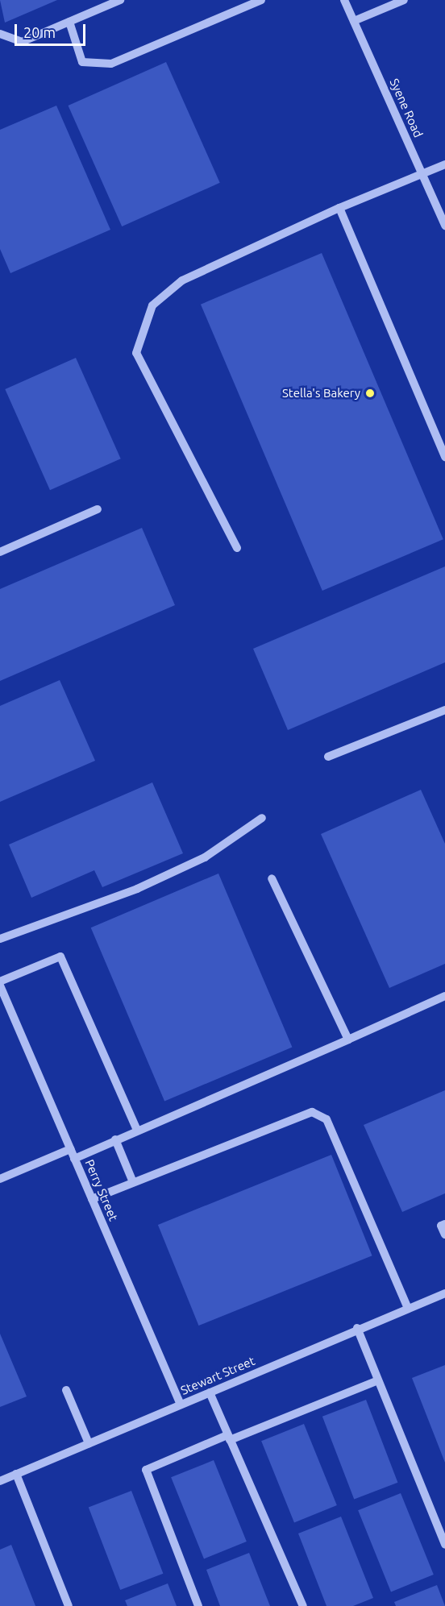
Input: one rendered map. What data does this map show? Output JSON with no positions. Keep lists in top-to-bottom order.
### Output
{
  "streets": {
    "street": ["Syene Road", "Perry Street", "Stewart Street"]
  },
  "crossings": [
    ["Perry Street", "Stewart Street"]
  ],
  "places": ["Stella's Bakery"],
  "scale_bar": "20 m"
}
